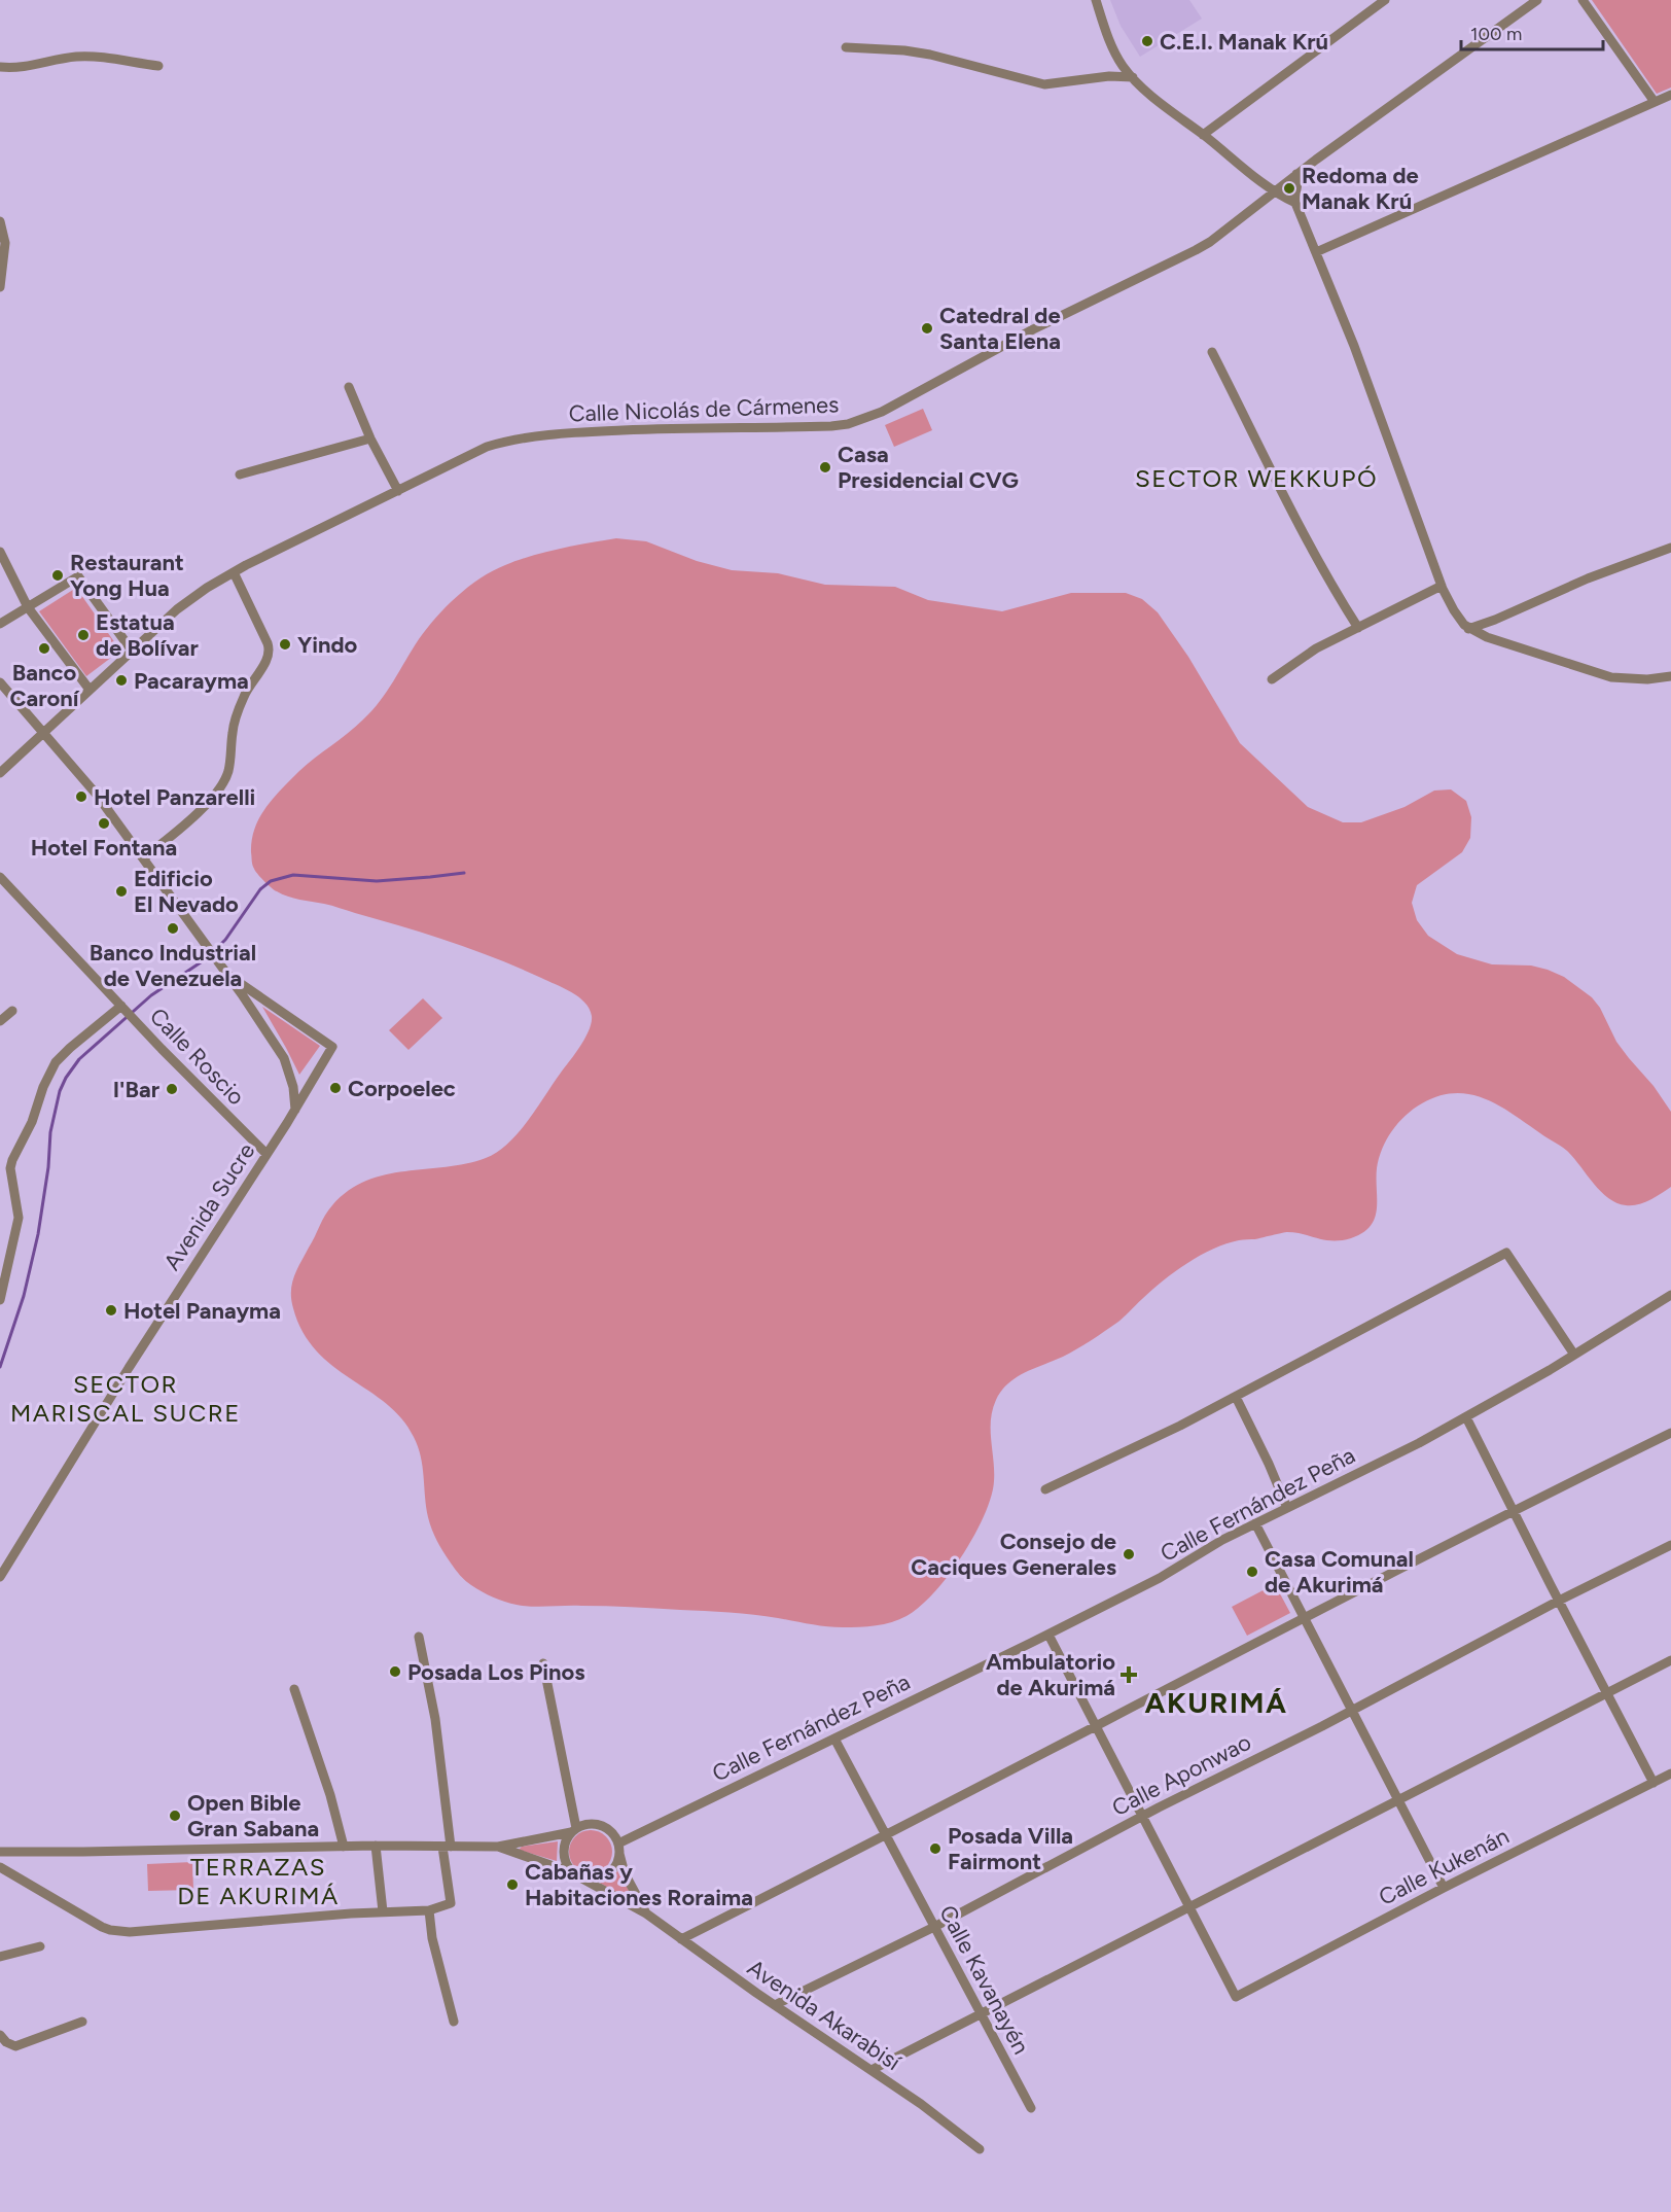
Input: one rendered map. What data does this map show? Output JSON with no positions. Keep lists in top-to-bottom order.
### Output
{
  "streets": {
    "street": [
      "Calle Nicolás de Cármenes",
      "Calle Roscio",
      "Avenida Sucre",
      "Calle Fernández Peña",
      "Calle Aponwao",
      "Calle Kukenán",
      "Calle Kavanayén",
      "Avenida Akarabisí"
    ]
  },
  "crossings": [
    ["Calle Roscio", "Avenida Sucre"],
    ["Calle Fernández Peña", "Calle Kavanayén"],
    ["Calle Fernández Peña", "Avenida Akarabisí"],
    ["Calle Aponwao", "Calle Kavanayén"],
    ["Calle Aponwao", "Avenida Akarabisí"]
  ],
  "districts": [
    "SECTOR WEKKUPÓ",
    "SECTOR MARISCAL SUCRE",
    "AKURIMÁ",
    "TERRAZAS DE AKURIMÁ"
  ],
  "places": {
    "other": [
      "C.E.I. Manak Krú",
      "Redoma de Manak Krú",
      "Catedral de Santa Elena",
      "Casa Presidencial CVG",
      "Restaurant Yong Hua",
      "Estatua de Bolívar",
      "Yindo",
      "Banco Caroní",
      "Pacarayma",
      "Hotel Panzarelli",
      "Hotel Fontana",
      "Edificio El Nevado",
      "Banco Industrial de Venezuela",
      "Corpoelec",
      "I'Bar",
      "Hotel Panayma",
      "Consejo de Caciques Generales",
      "Casa Comunal de Akurimá",
      "Posada Los Pinos",
      "Open Bible Gran Sabana",
      "Posada Villa Fairmont",
      "Cabañas y Habitaciones Roraima"
    ],
    "health": ["Ambulatorio de Akurimá"]
  },
  "scale_bar": "100 m"
}
